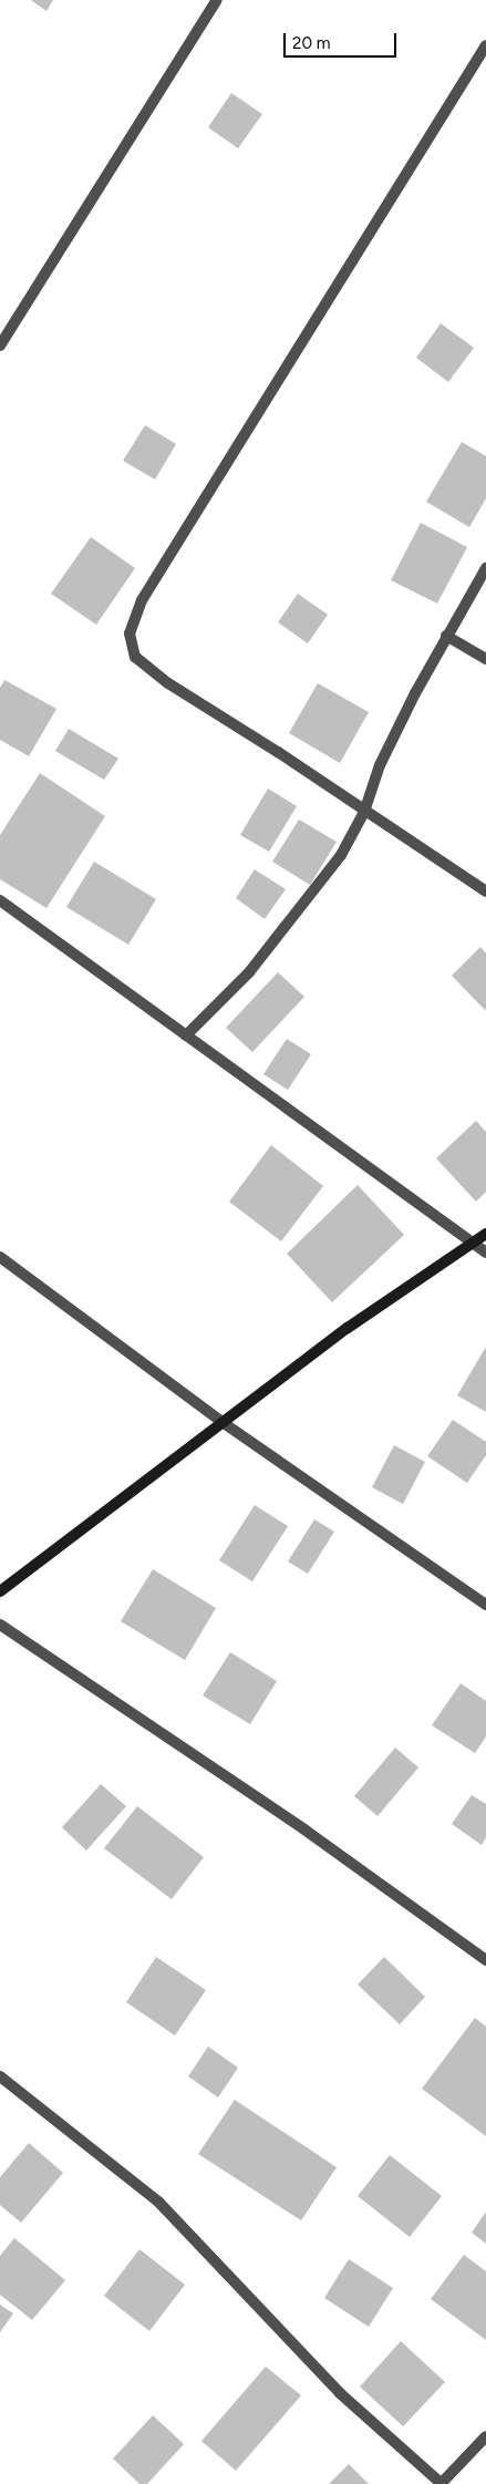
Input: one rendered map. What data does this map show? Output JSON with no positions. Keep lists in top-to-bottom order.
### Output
{
  "scale_bar": "20 m"
}
